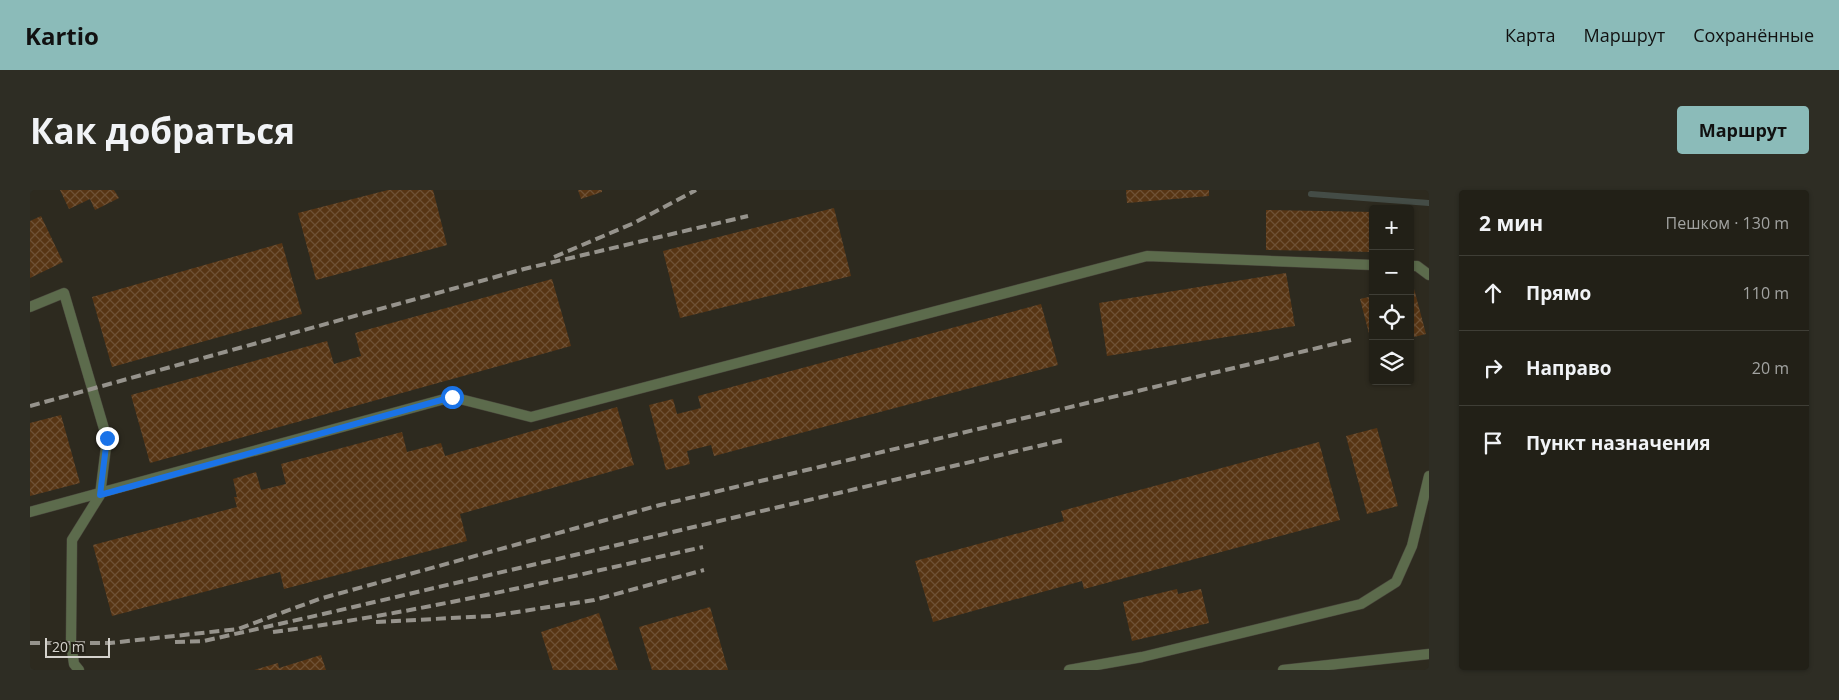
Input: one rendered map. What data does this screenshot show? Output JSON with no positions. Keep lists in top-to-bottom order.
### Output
{
  "scale_bar": "20 m",
  "page": {
    "header": "Kartio",
    "nav": ["Карта", "Маршрут", "Сохранённые"],
    "buttons": "Маршрут",
    "title": "Как добраться",
    "heading": ["2 мин", "Пешком · 130 m"],
    "map_buttons": ["+", "−"],
    "list": [
      ["Прямо", "110 m"],
      ["Направо", "20 m"],
      "Пункт назначения"
    ],
    "scale": "20 m"
  }
}
